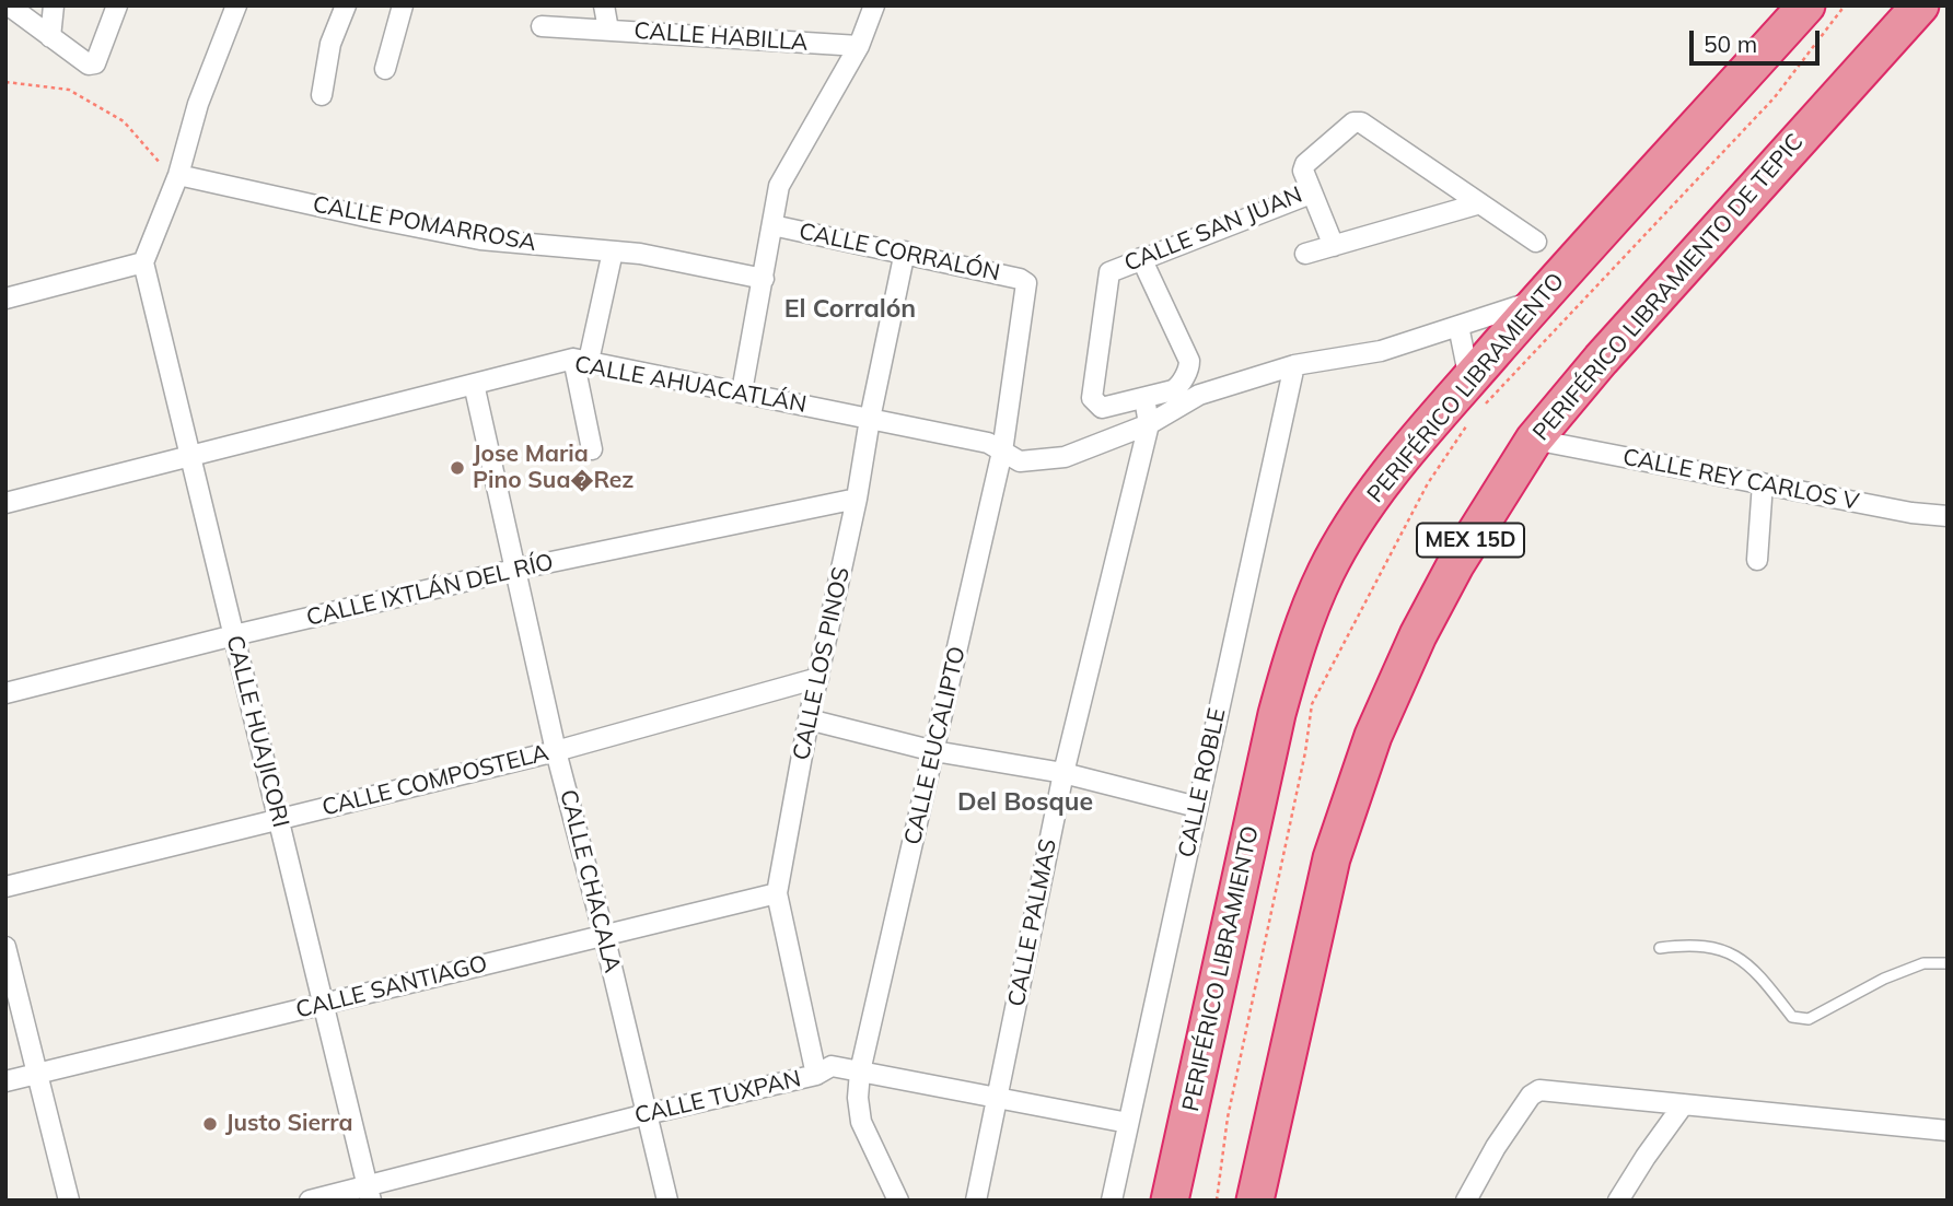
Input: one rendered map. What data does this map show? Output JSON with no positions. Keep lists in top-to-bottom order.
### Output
{
  "streets": {
    "highway": ["PERIFÉRICO LIBRAMIENTO DE TEPIC", "PERIFÉRICO LIBRAMIENTO", "MEX 15D"],
    "street": [
      "CALLE HABILLA",
      "CALLE POMARROSA",
      "CALLE SAN JUAN",
      "CALLE CORRALÓN",
      "CALLE AHUACATLÁN",
      "CALLE REY CARLOS V",
      "CALLE IXTLÁN DEL RÍO",
      "CALLE LOS PINOS",
      "CALLE HUAJICORI",
      "CALLE EUCALIPTO",
      "CALLE COMPOSTELA",
      "CALLE ROBLE",
      "CALLE CHACALA",
      "CALLE PALMAS",
      "CALLE SANTIAGO",
      "CALLE TUXPAN"
    ]
  },
  "crossings": [
    ["CALLE CORRALÓN", "CALLE LOS PINOS"],
    ["CALLE CORRALÓN", "CALLE EUCALIPTO"],
    ["PERIFÉRICO LIBRAMIENTO DE TEPIC", "CALLE REY CARLOS V"],
    ["CALLE AHUACATLÁN", "PERIFÉRICO LIBRAMIENTO"],
    ["CALLE AHUACATLÁN", "CALLE LOS PINOS"],
    ["CALLE AHUACATLÁN", "CALLE HUAJICORI"],
    ["CALLE AHUACATLÁN", "CALLE EUCALIPTO"],
    ["CALLE AHUACATLÁN", "CALLE ROBLE"],
    ["CALLE AHUACATLÁN", "CALLE CHACALA"],
    ["CALLE AHUACATLÁN", "CALLE PALMAS"],
    ["CALLE IXTLÁN DEL RÍO", "CALLE LOS PINOS"],
    ["CALLE IXTLÁN DEL RÍO", "CALLE HUAJICORI"],
    ["CALLE IXTLÁN DEL RÍO", "CALLE CHACALA"],
    ["CALLE LOS PINOS", "CALLE COMPOSTELA"],
    ["CALLE LOS PINOS", "CALLE SANTIAGO"],
    ["CALLE LOS PINOS", "CALLE TUXPAN"],
    ["CALLE HUAJICORI", "CALLE COMPOSTELA"],
    ["CALLE HUAJICORI", "CALLE SANTIAGO"],
    ["CALLE HUAJICORI", "CALLE TUXPAN"],
    ["CALLE EUCALIPTO", "CALLE TUXPAN"],
    ["CALLE COMPOSTELA", "CALLE CHACALA"],
    ["CALLE ROBLE", "CALLE TUXPAN"],
    ["CALLE CHACALA", "CALLE SANTIAGO"],
    ["CALLE CHACALA", "CALLE TUXPAN"],
    ["CALLE PALMAS", "CALLE TUXPAN"]
  ],
  "districts": ["El Corralón", "Del Bosque"],
  "places": ["Jose Maria Pino Sua�Rez", "Justo Sierra"],
  "scale_bar": "50 m"
}
